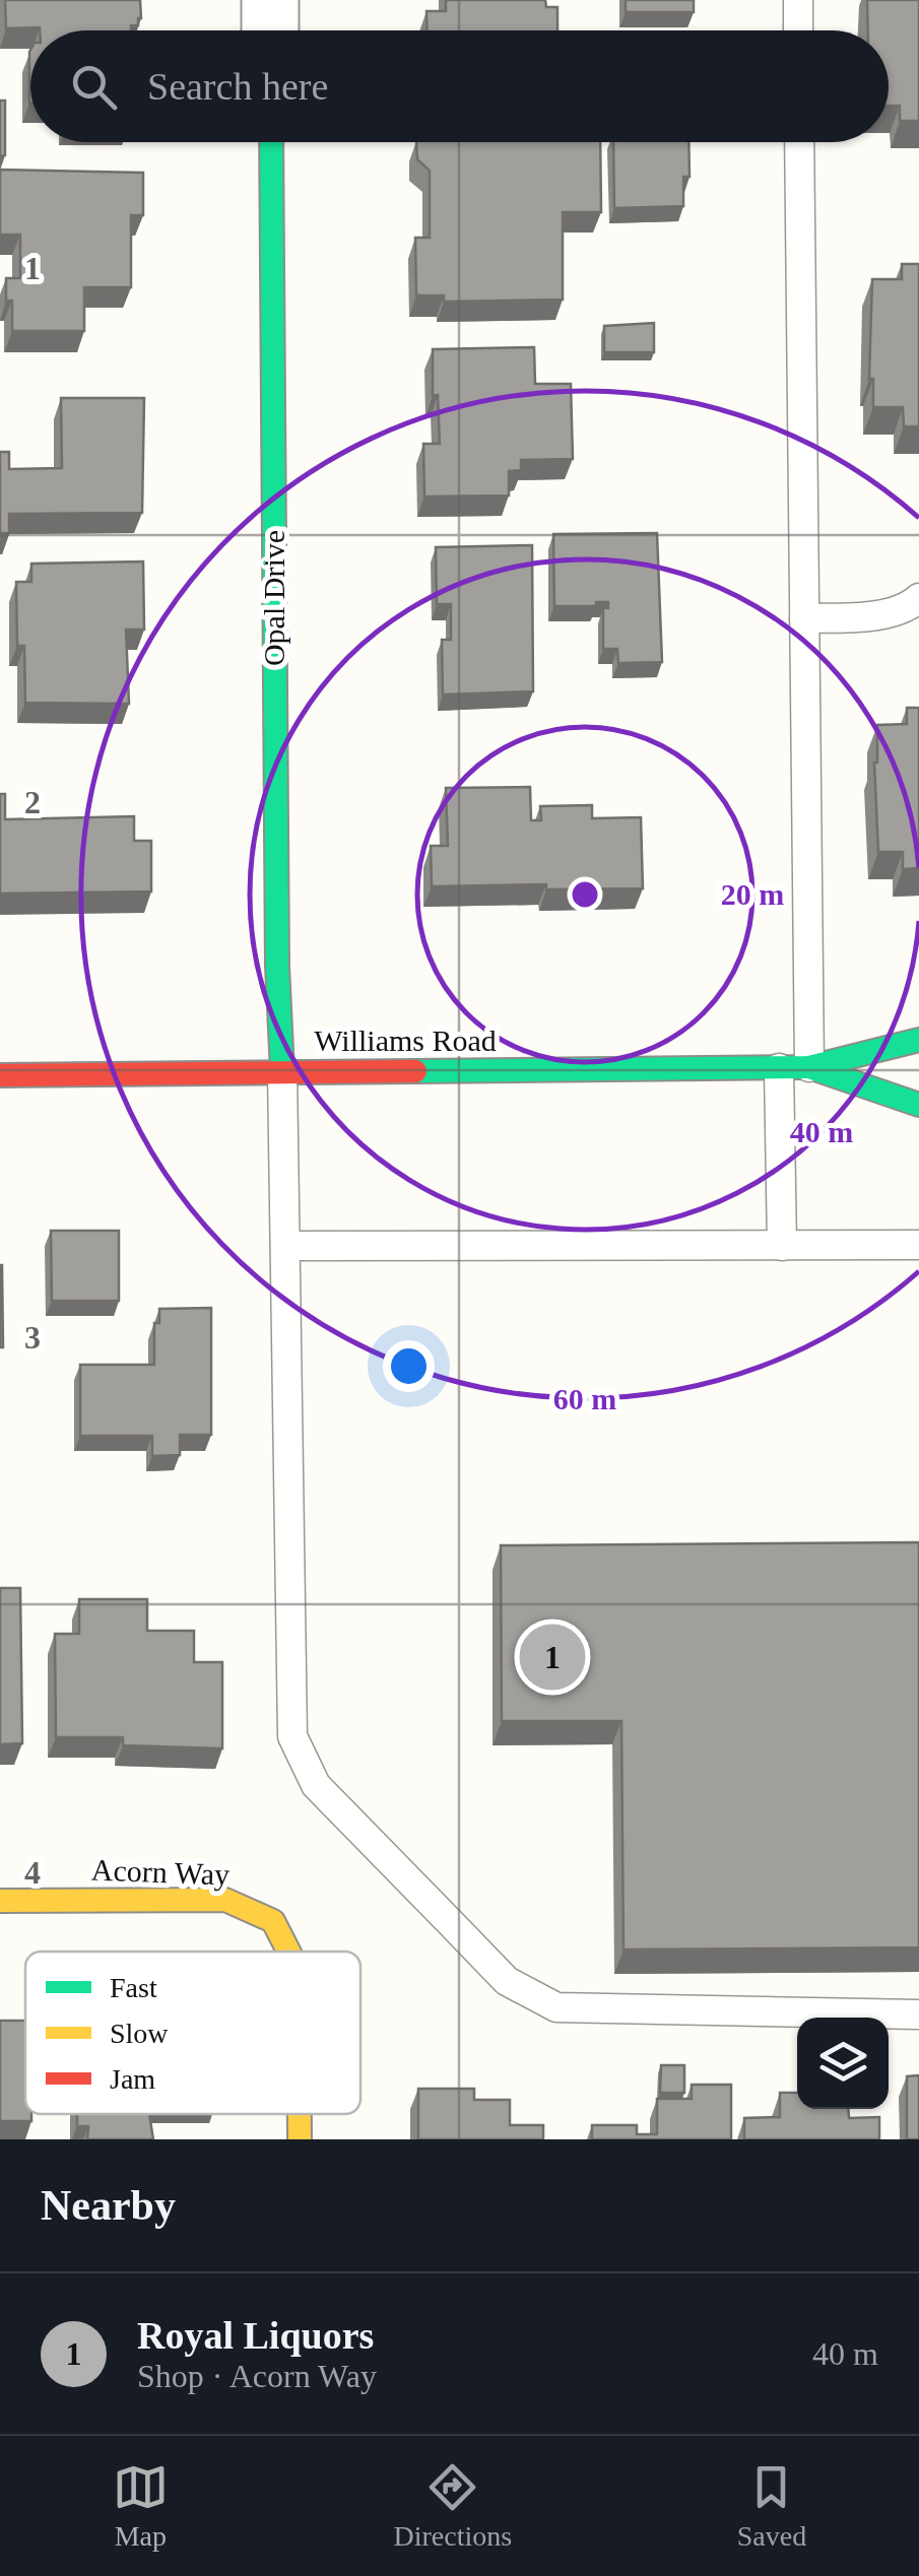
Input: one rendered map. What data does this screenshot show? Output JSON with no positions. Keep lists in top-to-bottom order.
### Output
{
  "streets": {
    "street": ["Opal Drive", "Williams Road", "Acorn Way"]
  },
  "crossings": [
    ["Opal Drive", "Williams Road"]
  ],
  "legend": ["Fast", "Slow", "Jam"],
  "page": {
    "search": "Search here",
    "pins": "1",
    "heading": "Nearby",
    "list": [
      {
        "mark": "1",
        "name": "Royal Liquors",
        "note": "Shop · Acorn Way",
        "value": "40 m"
      }
    ],
    "nav": ["Map", "Directions", "Saved"]
  },
  "grid": {
    "rows": [
      "1",
      "2",
      "3",
      "4"
    ]
  },
  "rings": ["20 m", "40 m", "60 m"]
}
